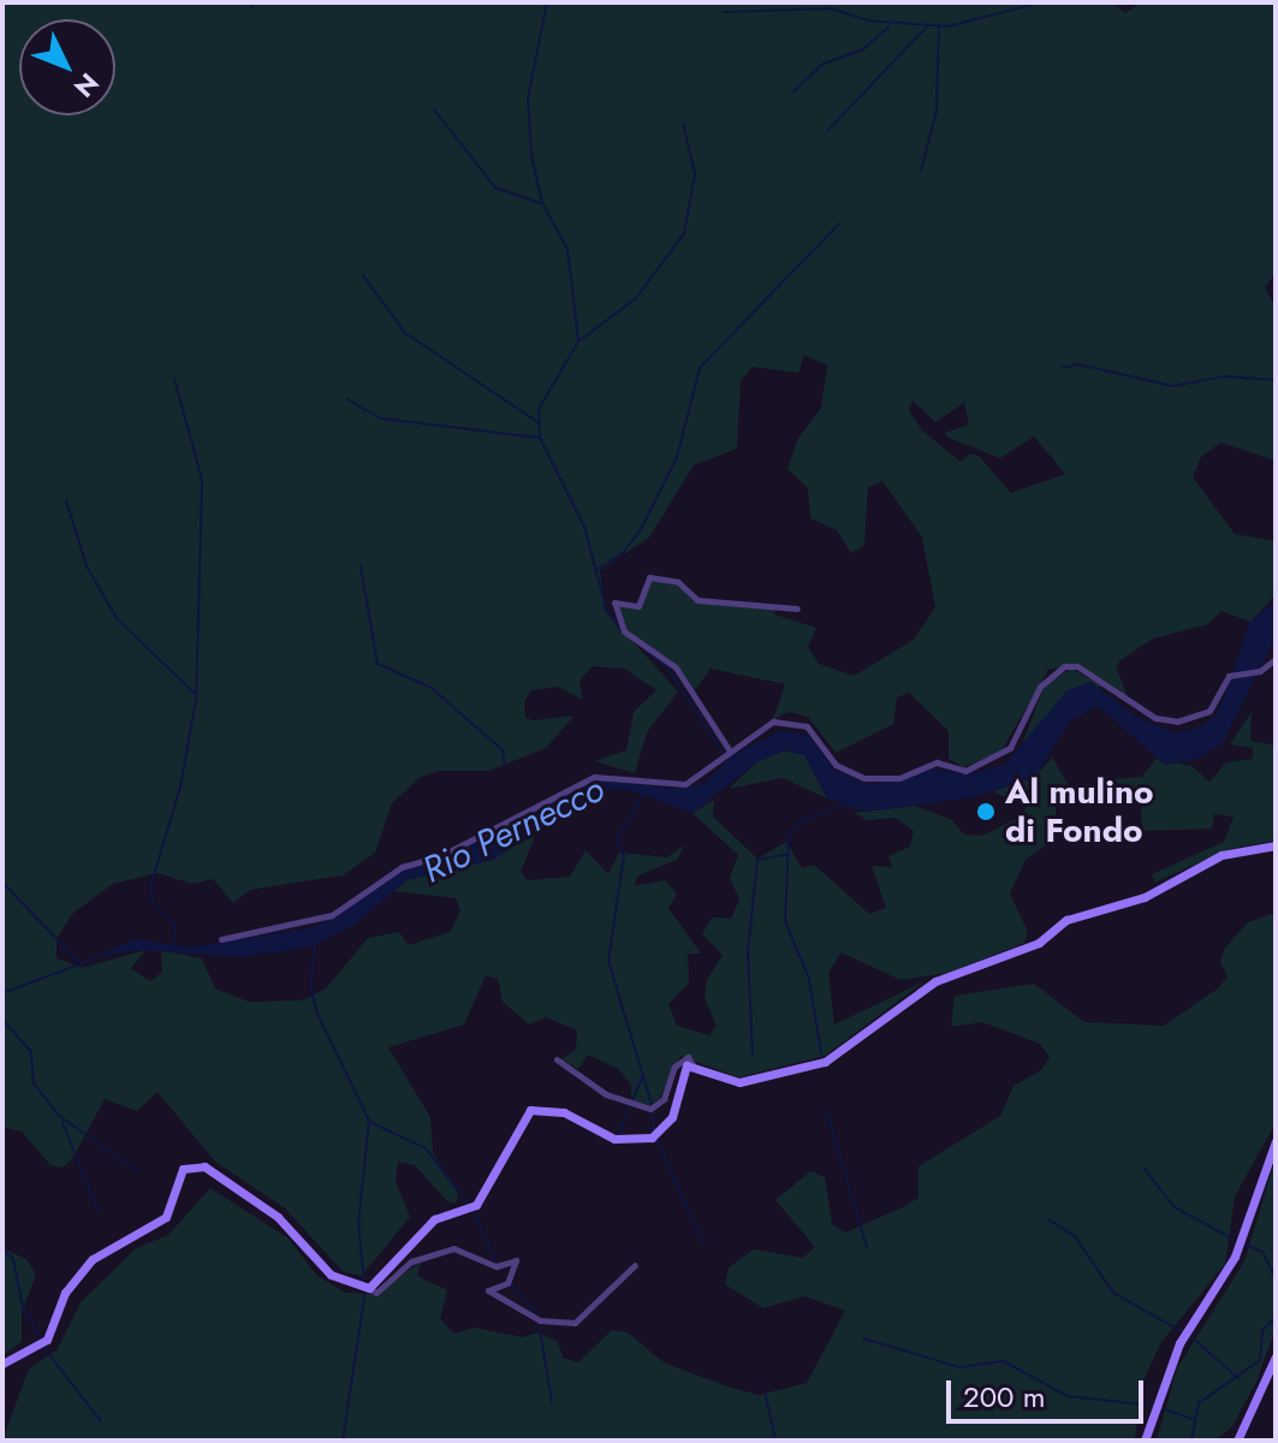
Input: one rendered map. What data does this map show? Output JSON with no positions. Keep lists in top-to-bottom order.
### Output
{
  "water": ["Rio Pernecco"],
  "places": ["Al mulino di Fondo"],
  "scale_bar": "200 m",
  "north": "bottom right"
}
